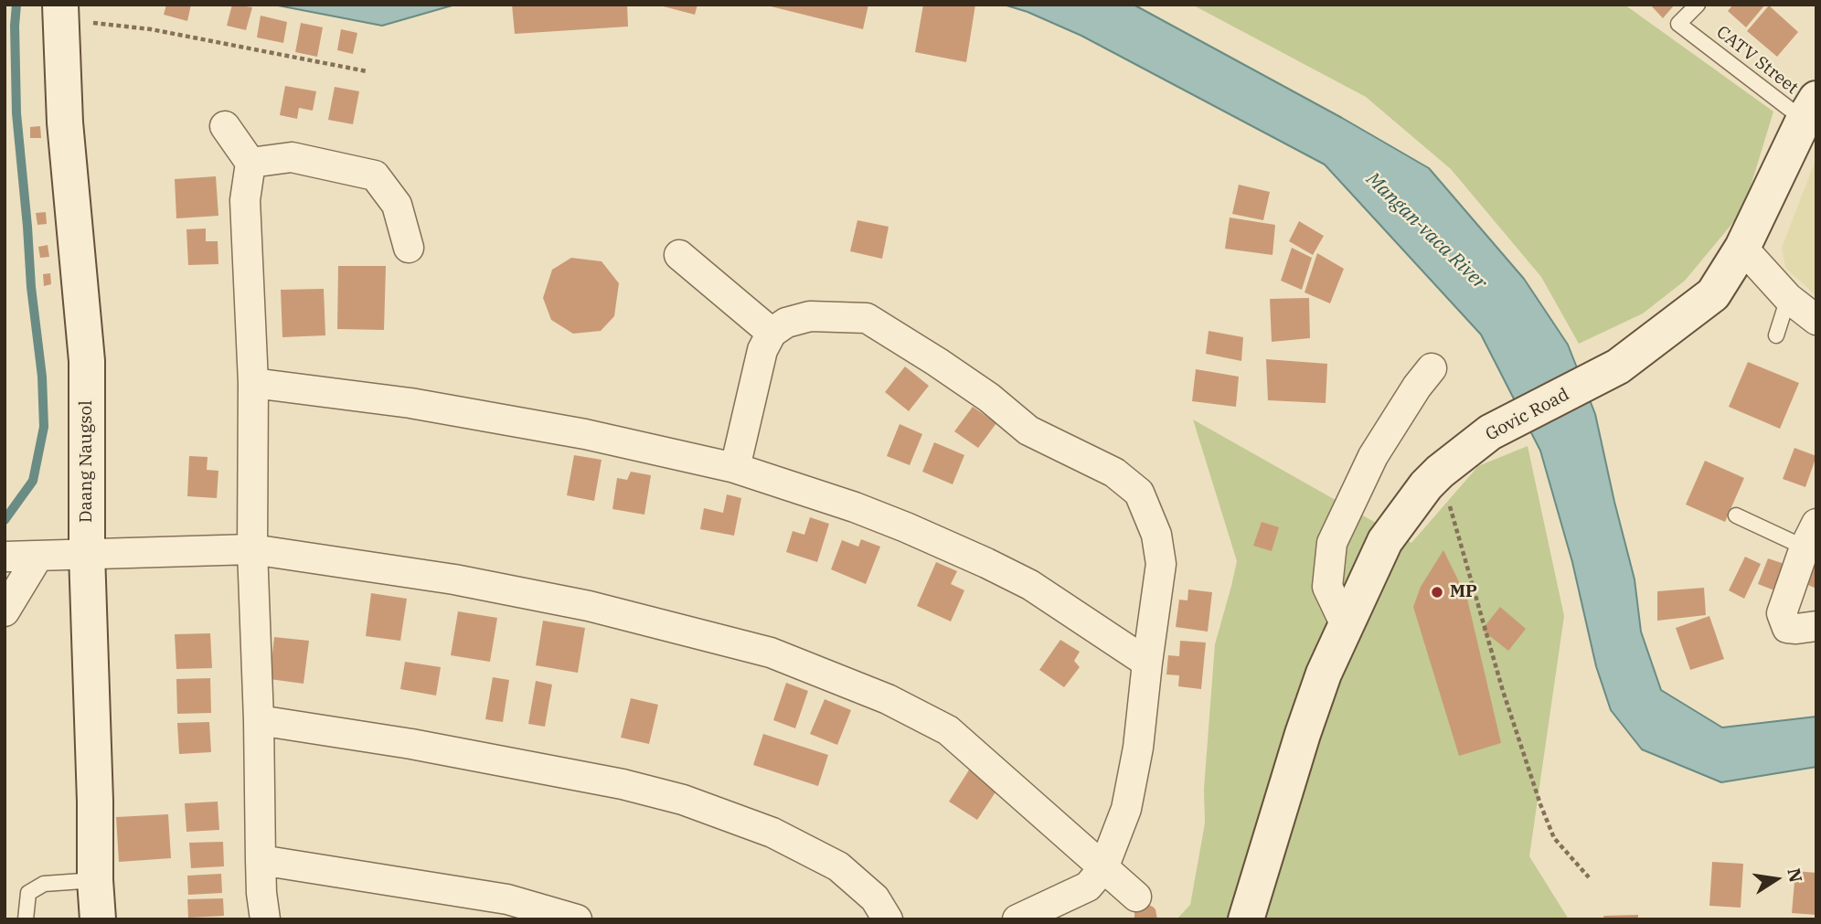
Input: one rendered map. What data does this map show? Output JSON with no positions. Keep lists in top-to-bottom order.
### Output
{
  "streets": {
    "main road": ["Govic Road", "Daang Naugsol"],
    "lane": ["CATV Street"]
  },
  "crossings": [
    ["CATV Street", "Govic Road"]
  ],
  "water": ["Mangan-vaca River"],
  "places": ["MP"],
  "north": "right"
}
